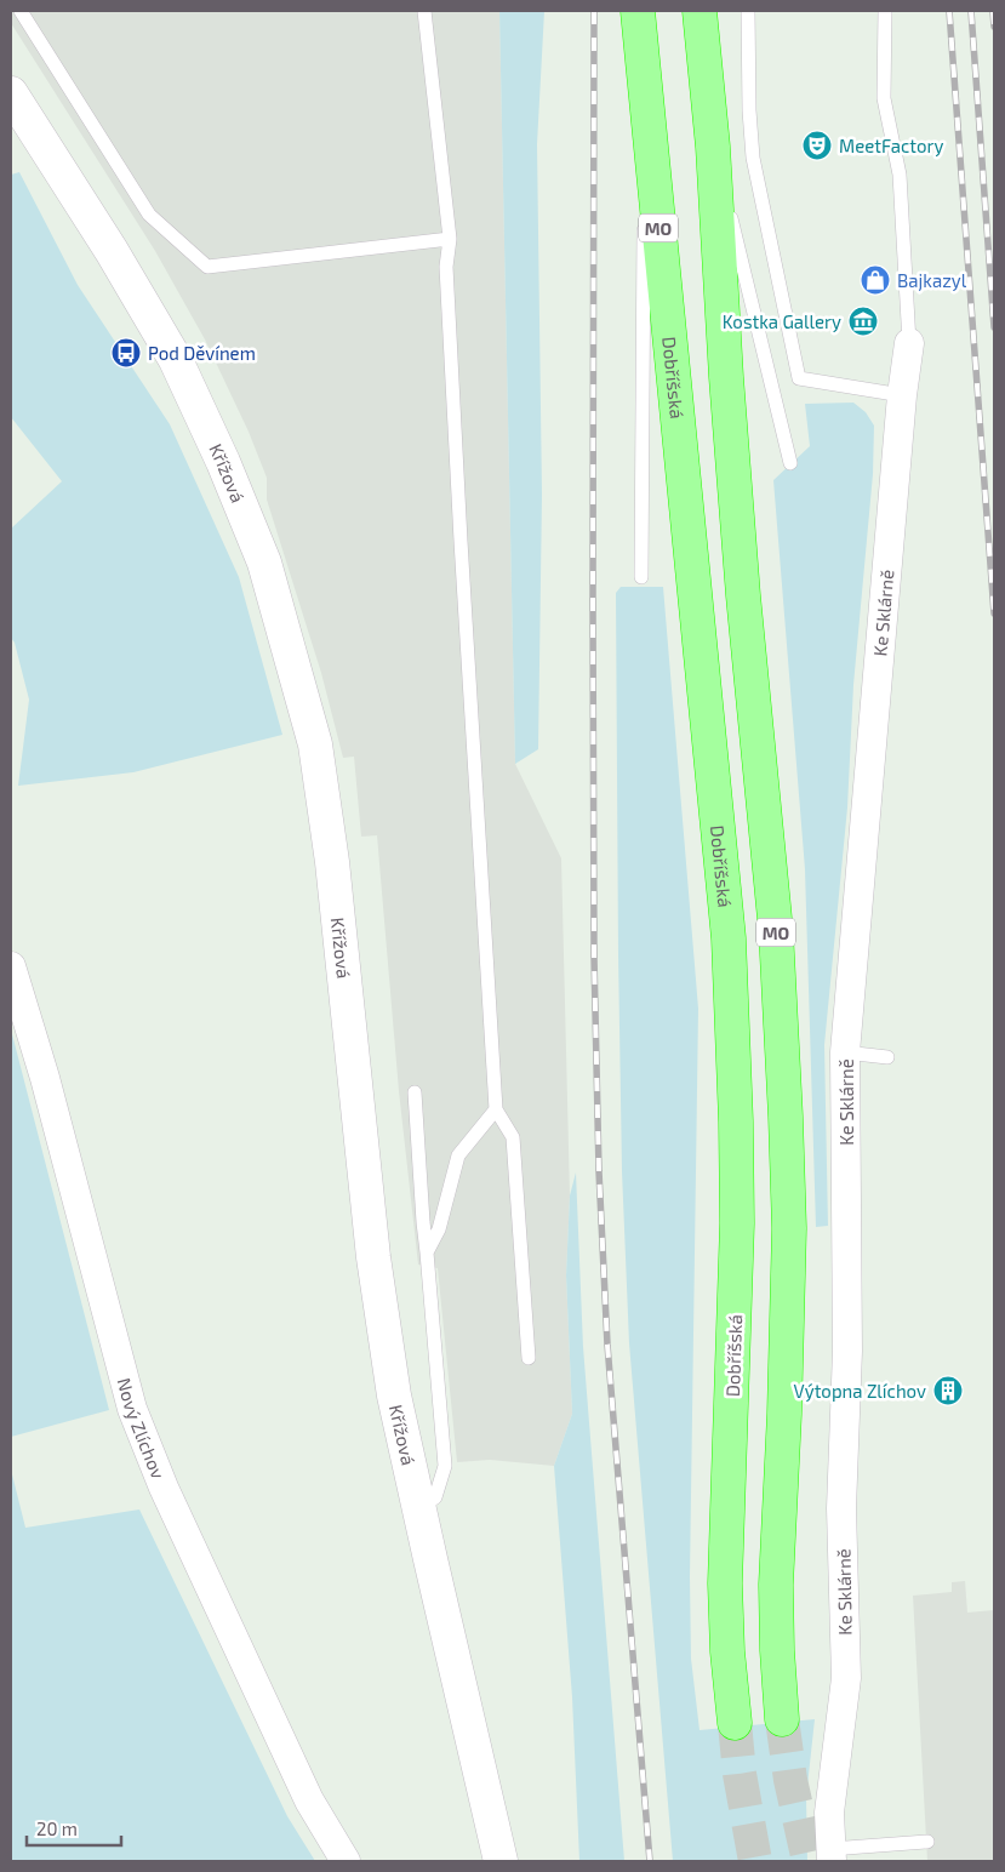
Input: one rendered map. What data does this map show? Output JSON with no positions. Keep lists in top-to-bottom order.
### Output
{
  "streets": {
    "highway": ["MO", "Dobříšská"],
    "street": ["Křížová", "Ke Sklárně", "Nový Zlíchov"]
  },
  "places": {
    "theatre": ["MeetFactory"],
    "shop": ["Bajkazyl"],
    "museum": ["Kostka Gallery"],
    "bus stop": ["Pod Děvínem"],
    "building": ["Výtopna Zlíchov"]
  },
  "scale_bar": "20 m"
}
